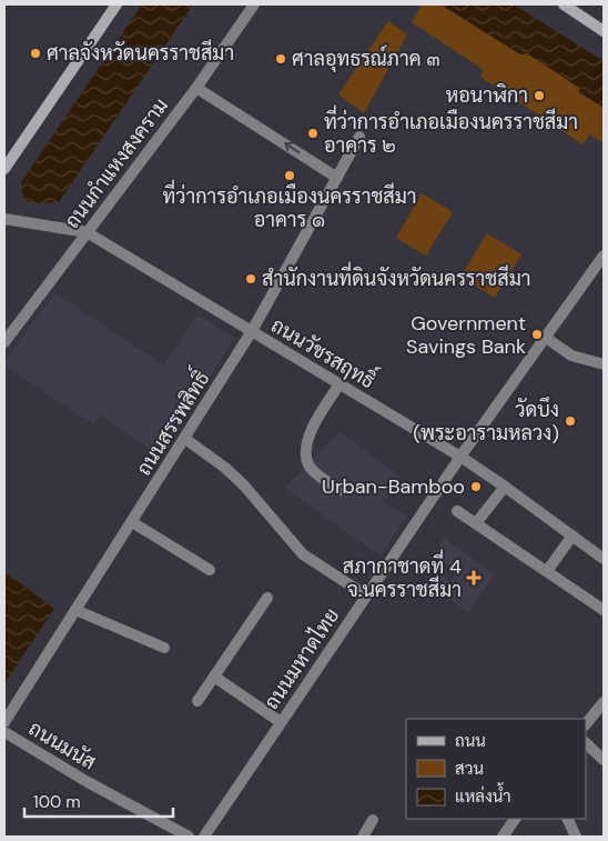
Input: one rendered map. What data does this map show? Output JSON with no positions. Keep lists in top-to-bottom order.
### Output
{
  "streets": {
    "street": [
      "ถนนกำแหงสงคราม",
      "ถนนวัชรสฤทธิ์",
      "ถนนสรรพสิทธิ์",
      "ถนนมหาดไทย",
      "ถนนมนัส"
    ]
  },
  "crossings": [
    ["ถนนกำแหงสงคราม", "ถนนวัชรสฤทธิ์"],
    ["ถนนวัชรสฤทธิ์", "ถนนสรรพสิทธิ์"],
    ["ถนนวัชรสฤทธิ์", "ถนนมหาดไทย"]
  ],
  "places": {
    "other": [
      "ศาลจังหวัดนครราชสีมา",
      "ศาลอุทธรณ์ภาค ๓",
      "หอนาฬิกา",
      "ที่ว่าการอำเภอเมืองนครราชสีมา อาคาร ๒",
      "ที่ว่าการอำเภอเมืองนครราชสีมา อาคาร ๑",
      "สำนักงานที่ดินจังหวัดนครราชสีมา",
      "Government Savings Bank",
      "วัดบึง (พระอารามหลวง)",
      "Urban-Bamboo"
    ],
    "health": ["สภากาชาดที่ 4 จ.นครราชสีมา"]
  },
  "legend": ["ถนน", "สวน", "แหล่งน้ำ"],
  "scale_bar": "100 m"
}
